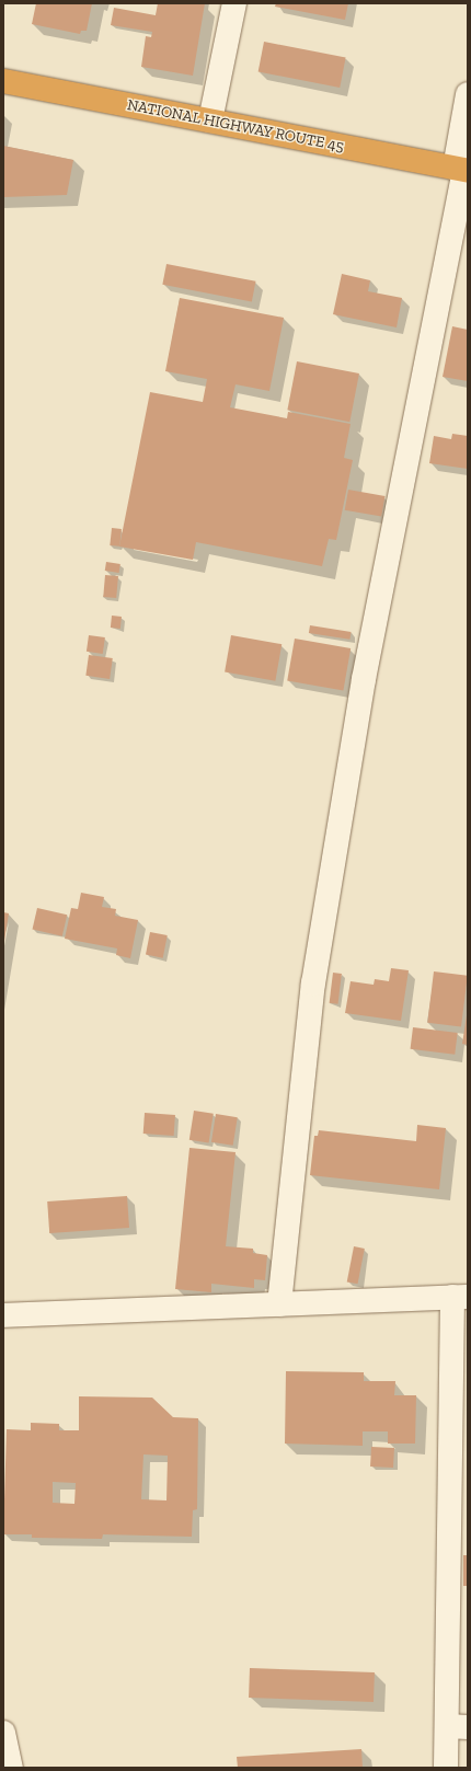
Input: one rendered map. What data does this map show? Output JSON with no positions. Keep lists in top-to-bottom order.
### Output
{
  "streets": {
    "highway": ["NATIONAL HIGHWAY ROUTE 45"]
  }
}
